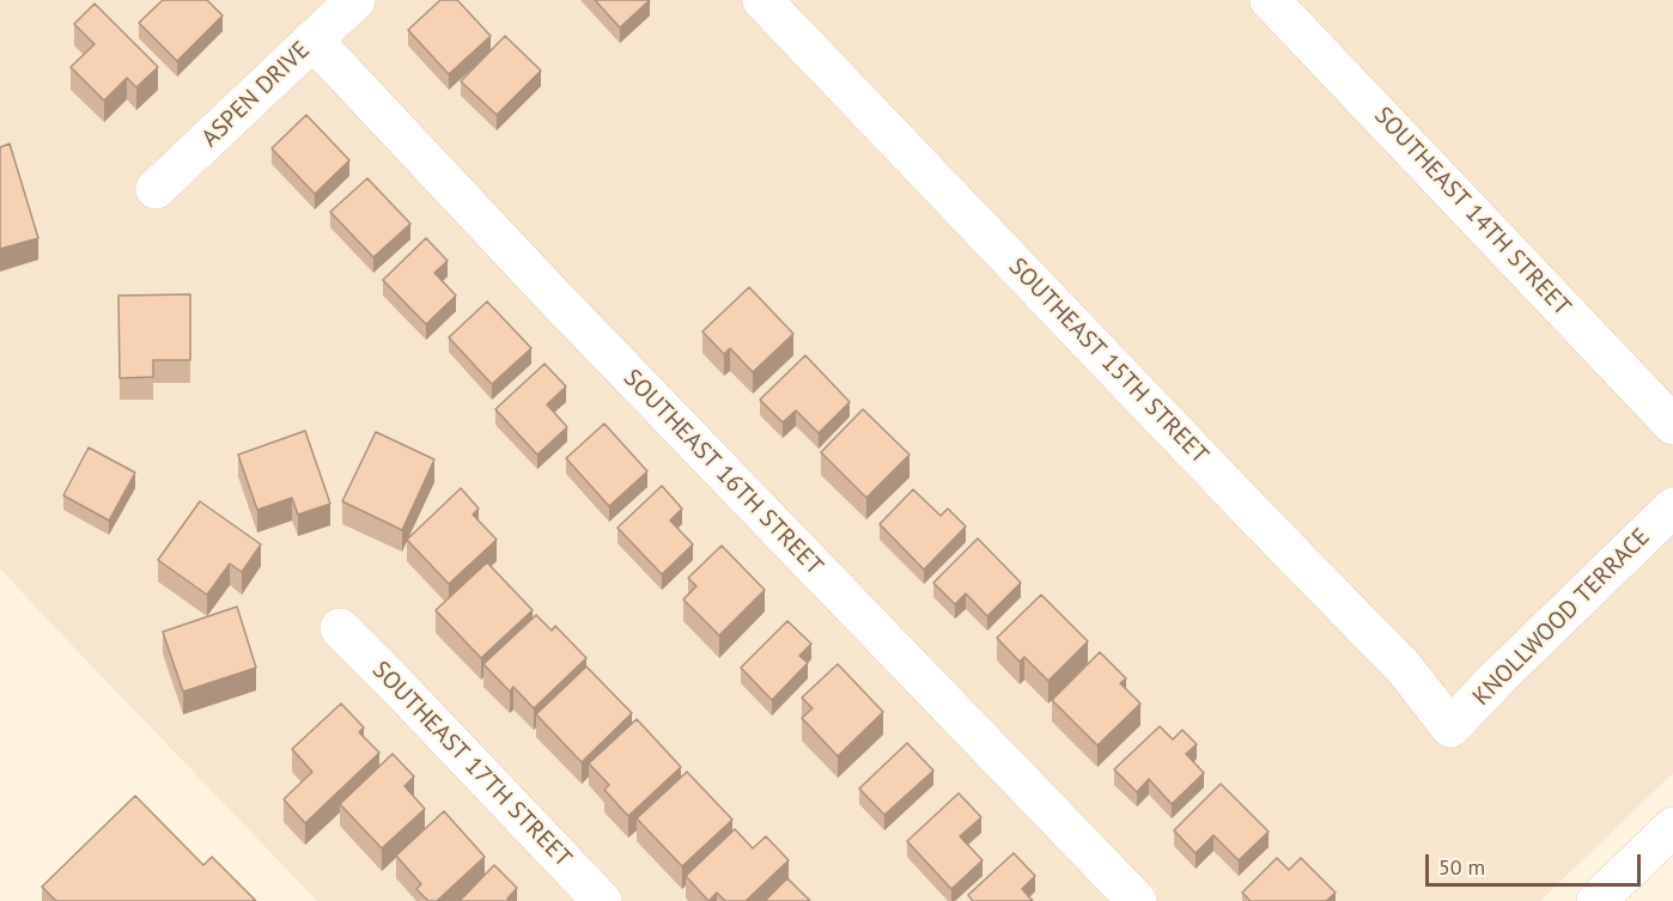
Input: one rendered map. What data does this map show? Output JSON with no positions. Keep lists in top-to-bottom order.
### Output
{
  "streets": {
    "street": [
      "ASPEN DRIVE",
      "SOUTHEAST 14TH STREET",
      "SOUTHEAST 15TH STREET",
      "SOUTHEAST 16TH STREET",
      "KNOLLWOOD TERRACE",
      "SOUTHEAST 17TH STREET"
    ]
  },
  "crossings": [
    ["ASPEN DRIVE", "SOUTHEAST 16TH STREET"],
    ["SOUTHEAST 15TH STREET", "KNOLLWOOD TERRACE"]
  ],
  "scale_bar": "50 m"
}
